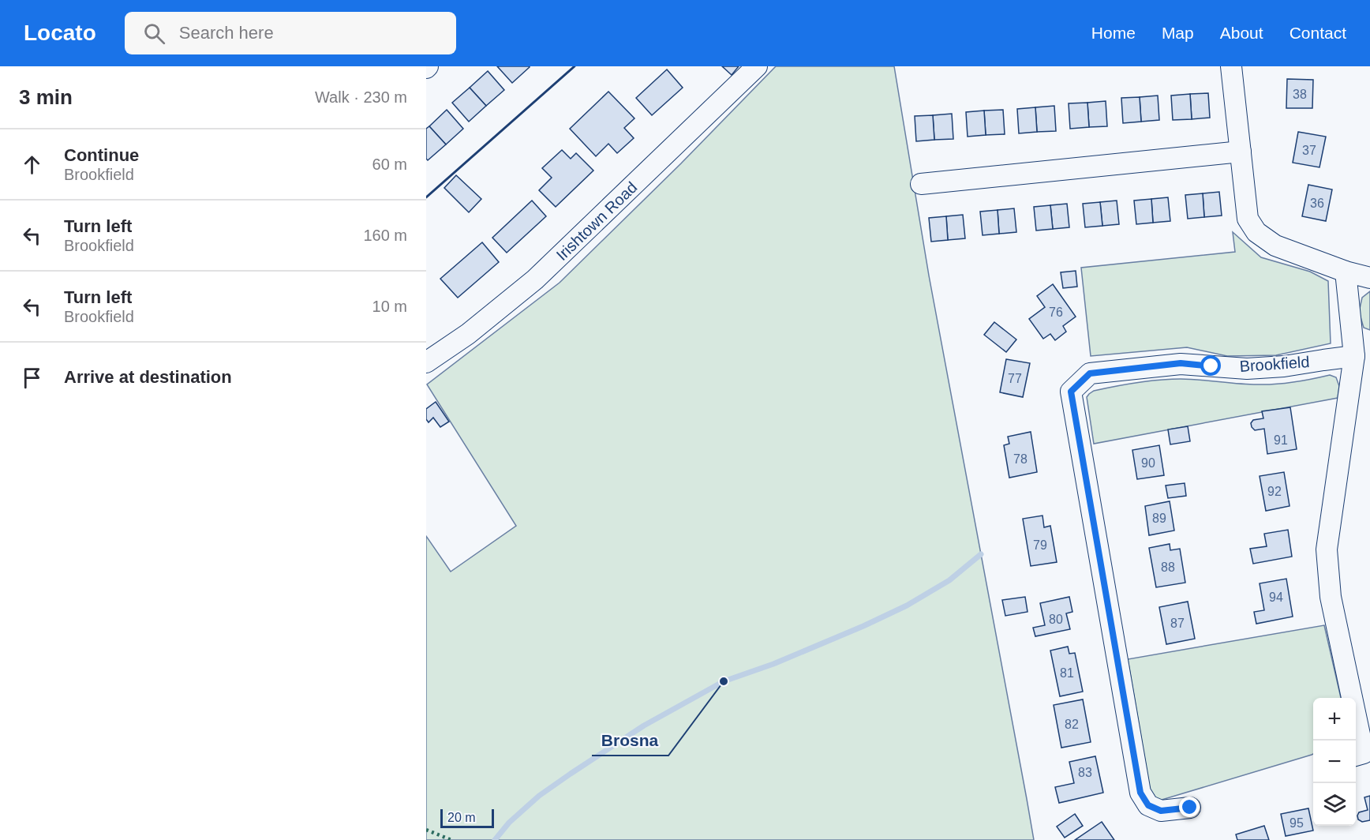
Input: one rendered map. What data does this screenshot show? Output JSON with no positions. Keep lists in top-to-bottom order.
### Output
{
  "streets": {
    "street": ["Irishtown Road", "Brookfield"]
  },
  "places": ["Brosna"],
  "house_numbers": [
    "38",
    "37",
    "36",
    "76",
    "77",
    "91",
    "78",
    "90",
    "92",
    "89",
    "79",
    "88",
    "94",
    "80",
    "87",
    "81",
    "82",
    "83",
    "95"
  ],
  "scale_bar": "20 m",
  "page": {
    "header": "Locato",
    "search": "Search here",
    "nav": [
      "Home",
      "Map",
      "About",
      "Contact"
    ],
    "heading": ["3 min", "Walk · 230 m"],
    "list": [
      ["Continue", "Brookfield", "60 m"],
      ["Turn left", "Brookfield", "160 m"],
      ["Turn left", "Brookfield", "10 m"],
      "Arrive at destination"
    ],
    "map_buttons": ["+", "−"],
    "scale": "20 m"
  }
}
